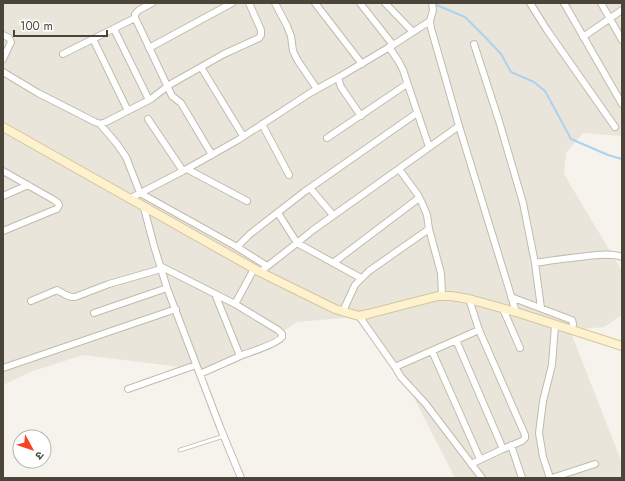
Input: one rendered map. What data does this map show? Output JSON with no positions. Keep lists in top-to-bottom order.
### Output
{
  "scale_bar": "100 m",
  "north": "bottom right"
}
